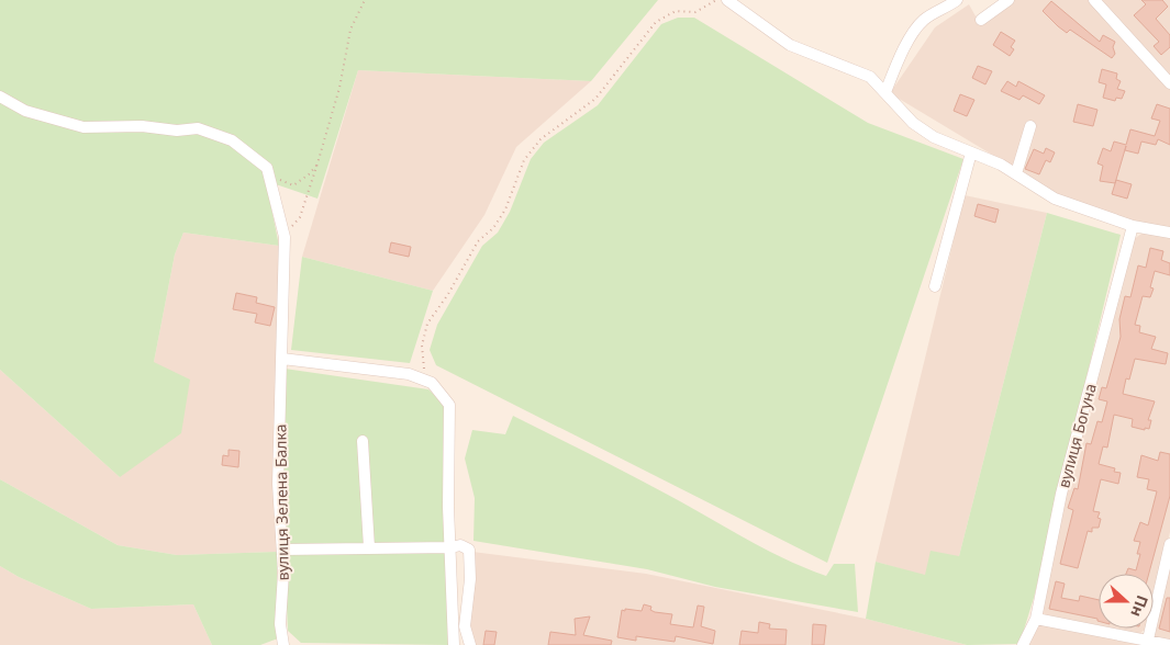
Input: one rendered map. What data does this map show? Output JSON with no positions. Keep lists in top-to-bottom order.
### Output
{
  "streets": {
    "street": ["вулиця Богуна", "вулиця Зелена Балка"]
  },
  "north": "right"
}
